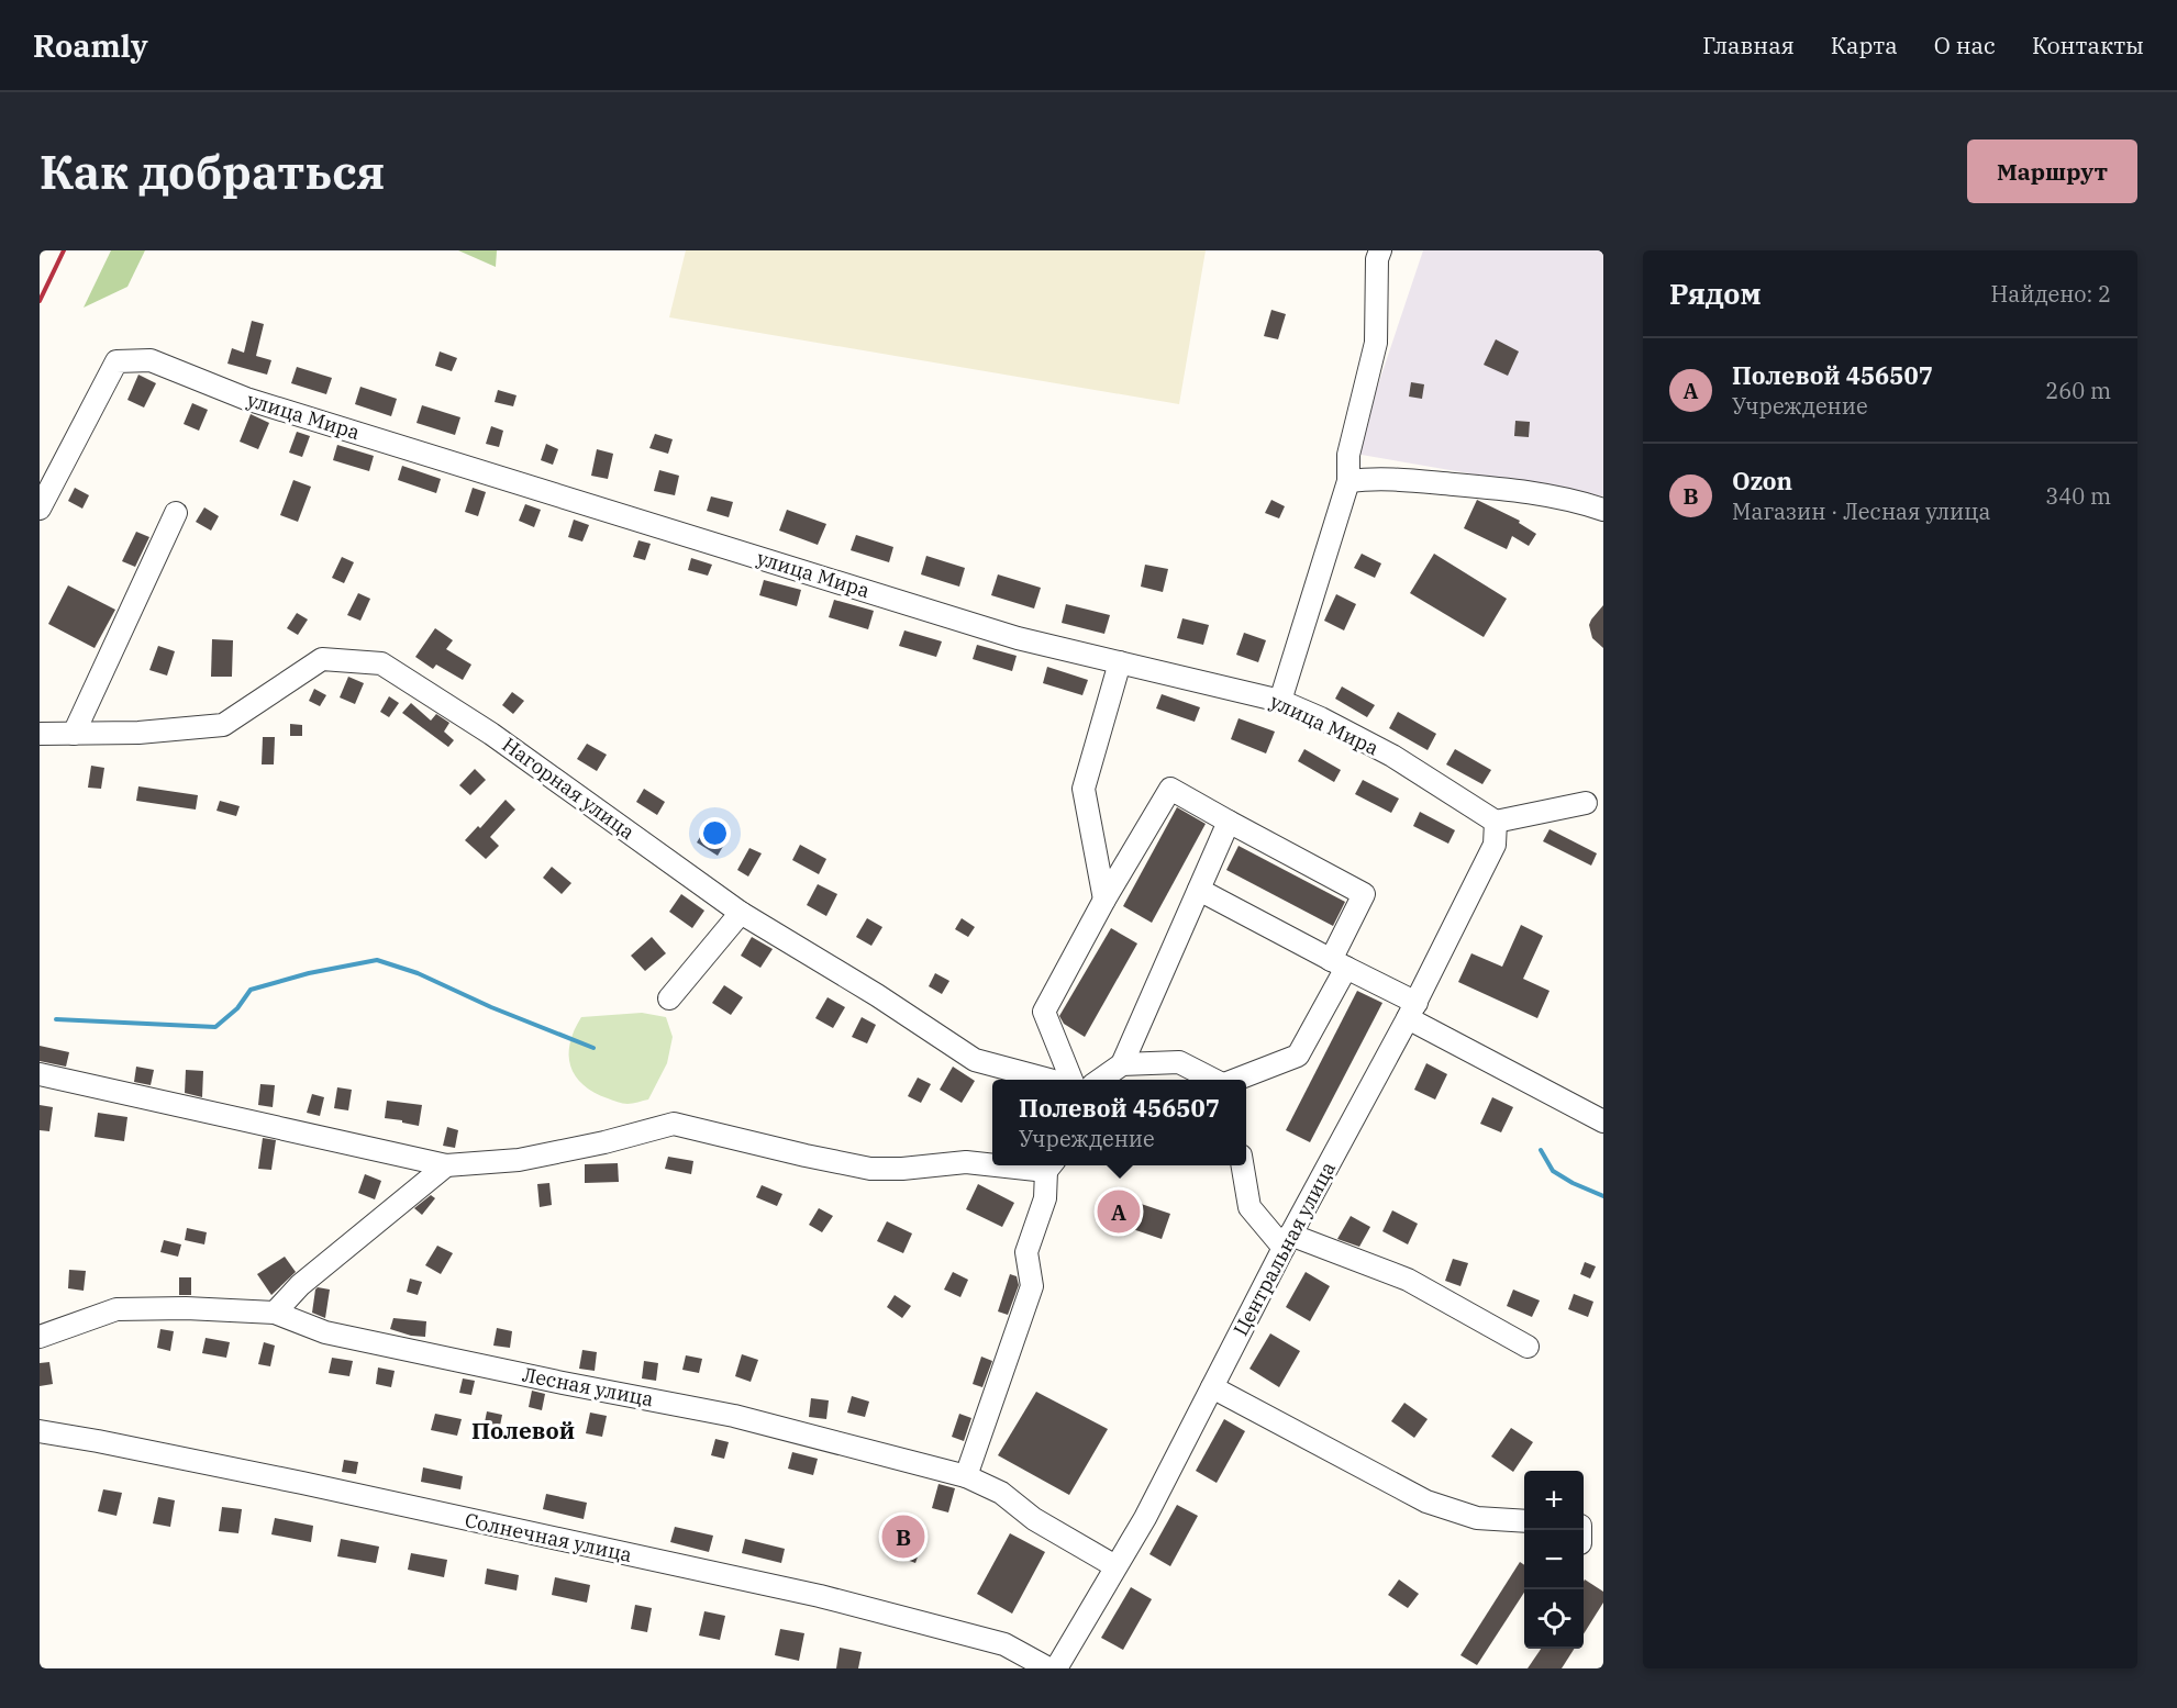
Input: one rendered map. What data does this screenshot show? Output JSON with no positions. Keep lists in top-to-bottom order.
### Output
{
  "streets": {
    "street": [
      "улица Мира",
      "Нагорная улица",
      "Центральная улица",
      "Лесная улица",
      "Солнечная улица"
    ]
  },
  "crossings": [
    ["улица Мира", "Центральная улица"],
    ["Центральная улица", "Лесная улица"]
  ],
  "districts": ["Полевой"],
  "page": {
    "header": "Roamly",
    "nav": [
      "Главная",
      "Карта",
      "О нас",
      "Контакты"
    ],
    "buttons": "Маршрут",
    "title": "Как добраться",
    "heading": ["Рядом", "Найдено: 2"],
    "list": [
      {
        "mark": "A",
        "name": "Полевой 456507",
        "note": "Учреждение",
        "value": "260 m"
      },
      {
        "mark": "B",
        "name": "Ozon",
        "note": "Магазин · Лесная улица",
        "value": "340 m"
      }
    ],
    "popup": ["Полевой 456507", "Учреждение"],
    "pins": ["A", "B"],
    "map_buttons": ["+", "−"]
  }
}
